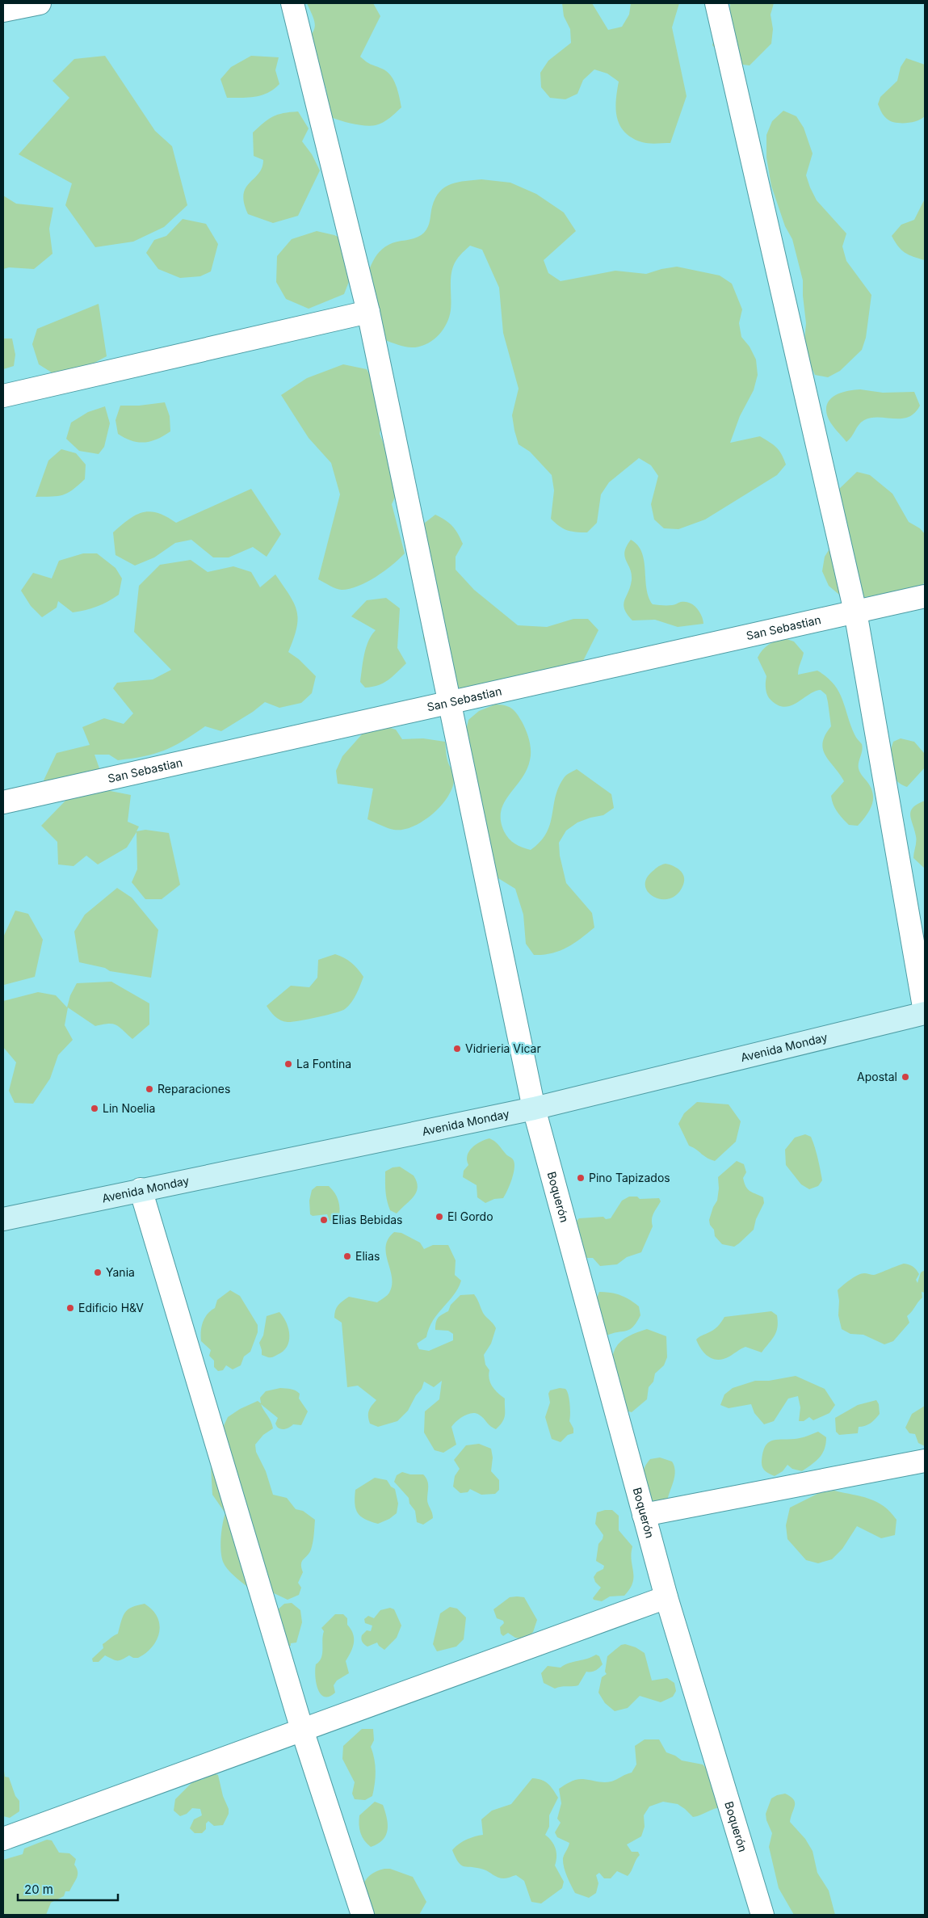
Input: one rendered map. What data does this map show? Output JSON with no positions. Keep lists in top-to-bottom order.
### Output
{
  "streets": {
    "main road": ["Avenida Monday"],
    "street": ["San Sebastian", "Boquerón"]
  },
  "crossings": [
    ["San Sebastian", "Boquerón"],
    ["Avenida Monday", "Boquerón"]
  ],
  "places": [
    "Vidrieria Vicar",
    "La Fontina",
    "Apostal",
    "Reparaciones",
    "Lin Noelia",
    "Pino Tapizados",
    "El Gordo",
    "Elias Bebidas",
    "Elias",
    "Yania",
    "Edificio H&V"
  ],
  "scale_bar": "20 m"
}
